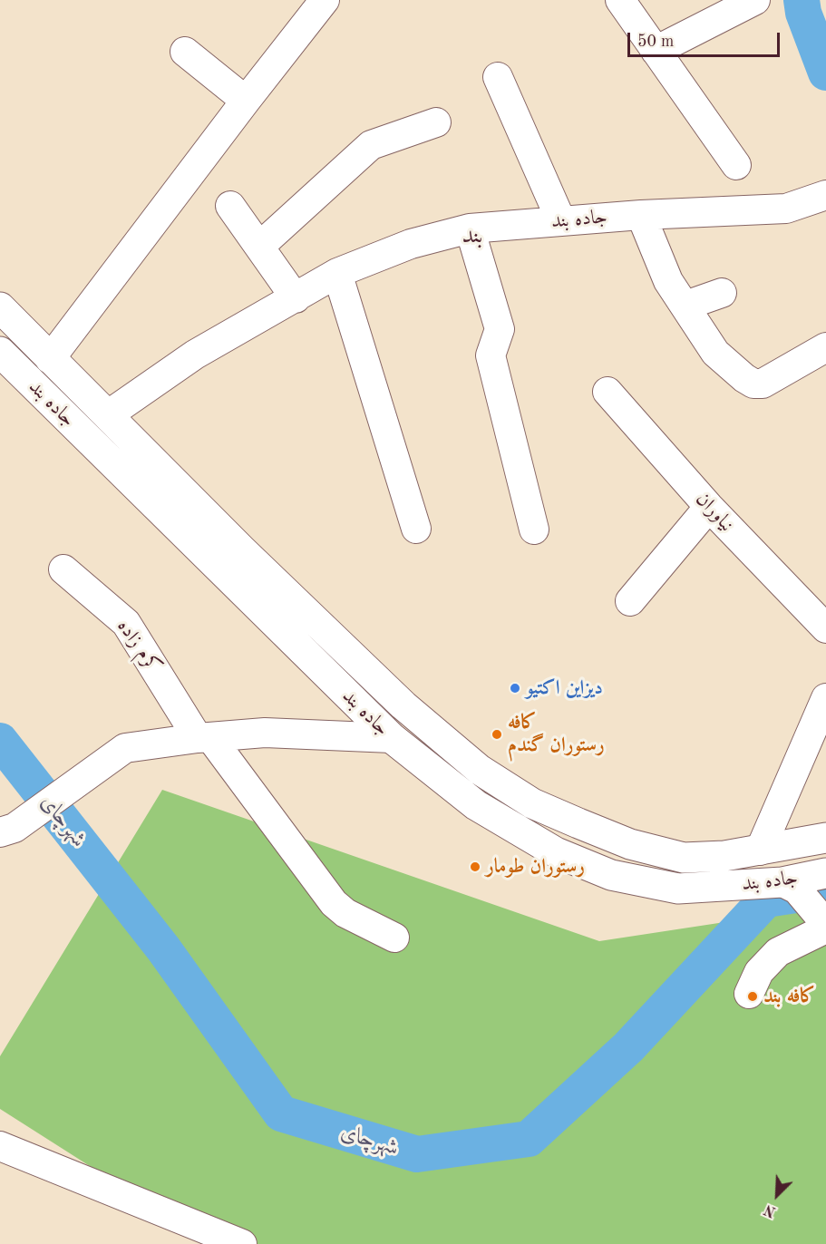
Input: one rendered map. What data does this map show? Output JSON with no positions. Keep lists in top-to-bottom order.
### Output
{
  "streets": {
    "main road": ["جاده بند"],
    "street": ["نیاوران", "کرم زاده"]
  },
  "districts": ["بند"],
  "water": ["شهرچای"],
  "places": [
    "دیزاین اکتیو",
    "کافه رستوران گندم",
    "رستوران طومار",
    "کافە بند"
  ],
  "scale_bar": "50 m",
  "north": "bottom left"
}
